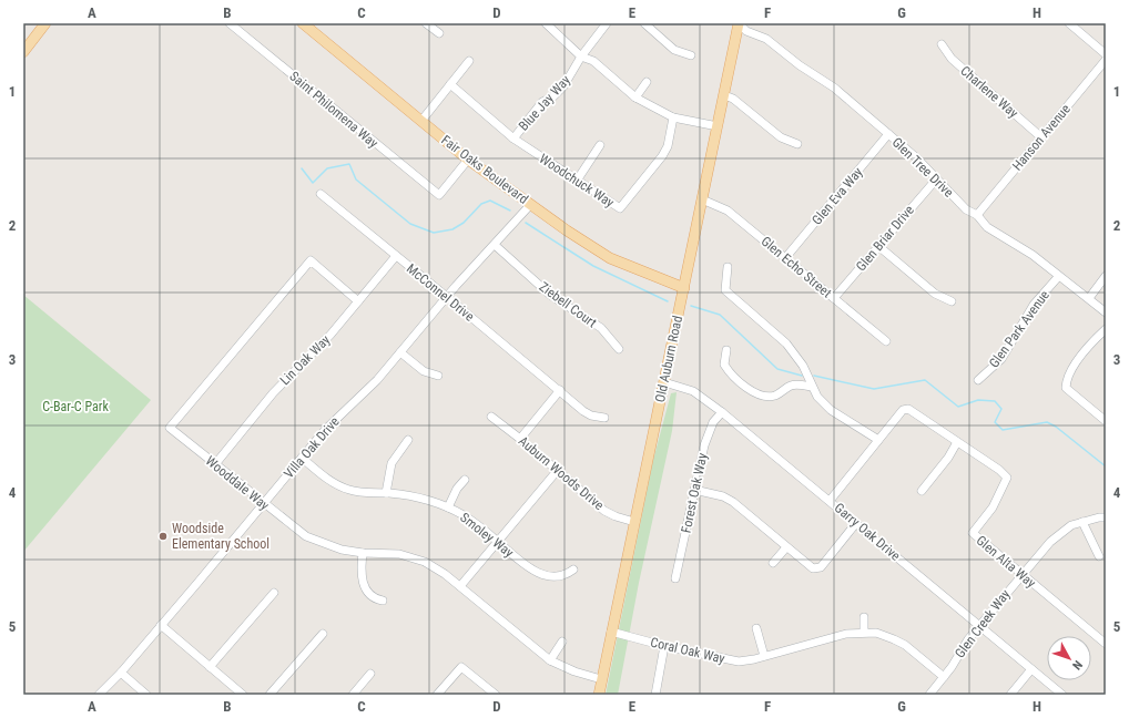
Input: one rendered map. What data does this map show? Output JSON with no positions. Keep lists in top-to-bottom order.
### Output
{
  "streets": {
    "main road": ["Fair Oaks Boulevard", "Old Auburn Road"],
    "street": [
      "Charlene Way",
      "Blue Jay Way",
      "Saint Philomena Way",
      "Hanson Avenue",
      "Glen Tree Drive",
      "Woodchuck Way",
      "Glen Eva Way",
      "Glen Briar Drive",
      "Glen Echo Street",
      "McConnel Drive",
      "Ziebell Court",
      "Glen Park Avenue",
      "Lin Oak Way",
      "Villa Oak Drive",
      "Auburn Woods Drive",
      "Wooddale Way",
      "Forest Oak Way",
      "Garry Oak Drive",
      "Smoley Way",
      "Glen Alta Way",
      "Glen Creek Way",
      "Coral Oak Way"
    ]
  },
  "crossings": [
    ["Charlene Way", "Hanson Avenue"],
    ["Blue Jay Way", "Woodchuck Way"],
    ["Saint Philomena Way", "Fair Oaks Boulevard"],
    ["Hanson Avenue", "Glen Tree Drive"],
    ["Glen Tree Drive", "Glen Eva Way"],
    ["Glen Tree Drive", "Glen Briar Drive"],
    ["Glen Tree Drive", "Glen Park Avenue"],
    ["Glen Tree Drive", "Old Auburn Road"],
    ["Fair Oaks Boulevard", "Old Auburn Road"],
    ["Fair Oaks Boulevard", "Villa Oak Drive"],
    ["Glen Eva Way", "Glen Echo Street"],
    ["Glen Briar Drive", "Glen Echo Street"],
    ["Glen Echo Street", "Old Auburn Road"],
    ["McConnel Drive", "Lin Oak Way"],
    ["McConnel Drive", "Villa Oak Drive"],
    ["Ziebell Court", "Villa Oak Drive"],
    ["Old Auburn Road", "Auburn Woods Drive"],
    ["Old Auburn Road", "Wooddale Way"],
    ["Old Auburn Road", "Garry Oak Drive"],
    ["Old Auburn Road", "Coral Oak Way"],
    ["Lin Oak Way", "Wooddale Way"],
    ["Villa Oak Drive", "Wooddale Way"],
    ["Villa Oak Drive", "Smoley Way"],
    ["Forest Oak Way", "Garry Oak Drive"],
    ["Garry Oak Drive", "Glen Creek Way"],
    ["Glen Alta Way", "Glen Creek Way"],
    ["Glen Creek Way", "Coral Oak Way"]
  ],
  "parks": ["C-Bar-C Park"],
  "places": ["Woodside Elementary School"],
  "north": "bottom right",
  "grid": {
    "columns": [
      "A",
      "B",
      "C",
      "D",
      "E",
      "F",
      "G",
      "H"
    ],
    "rows": [
      "1",
      "2",
      "3",
      "4",
      "5"
    ]
  }
}
